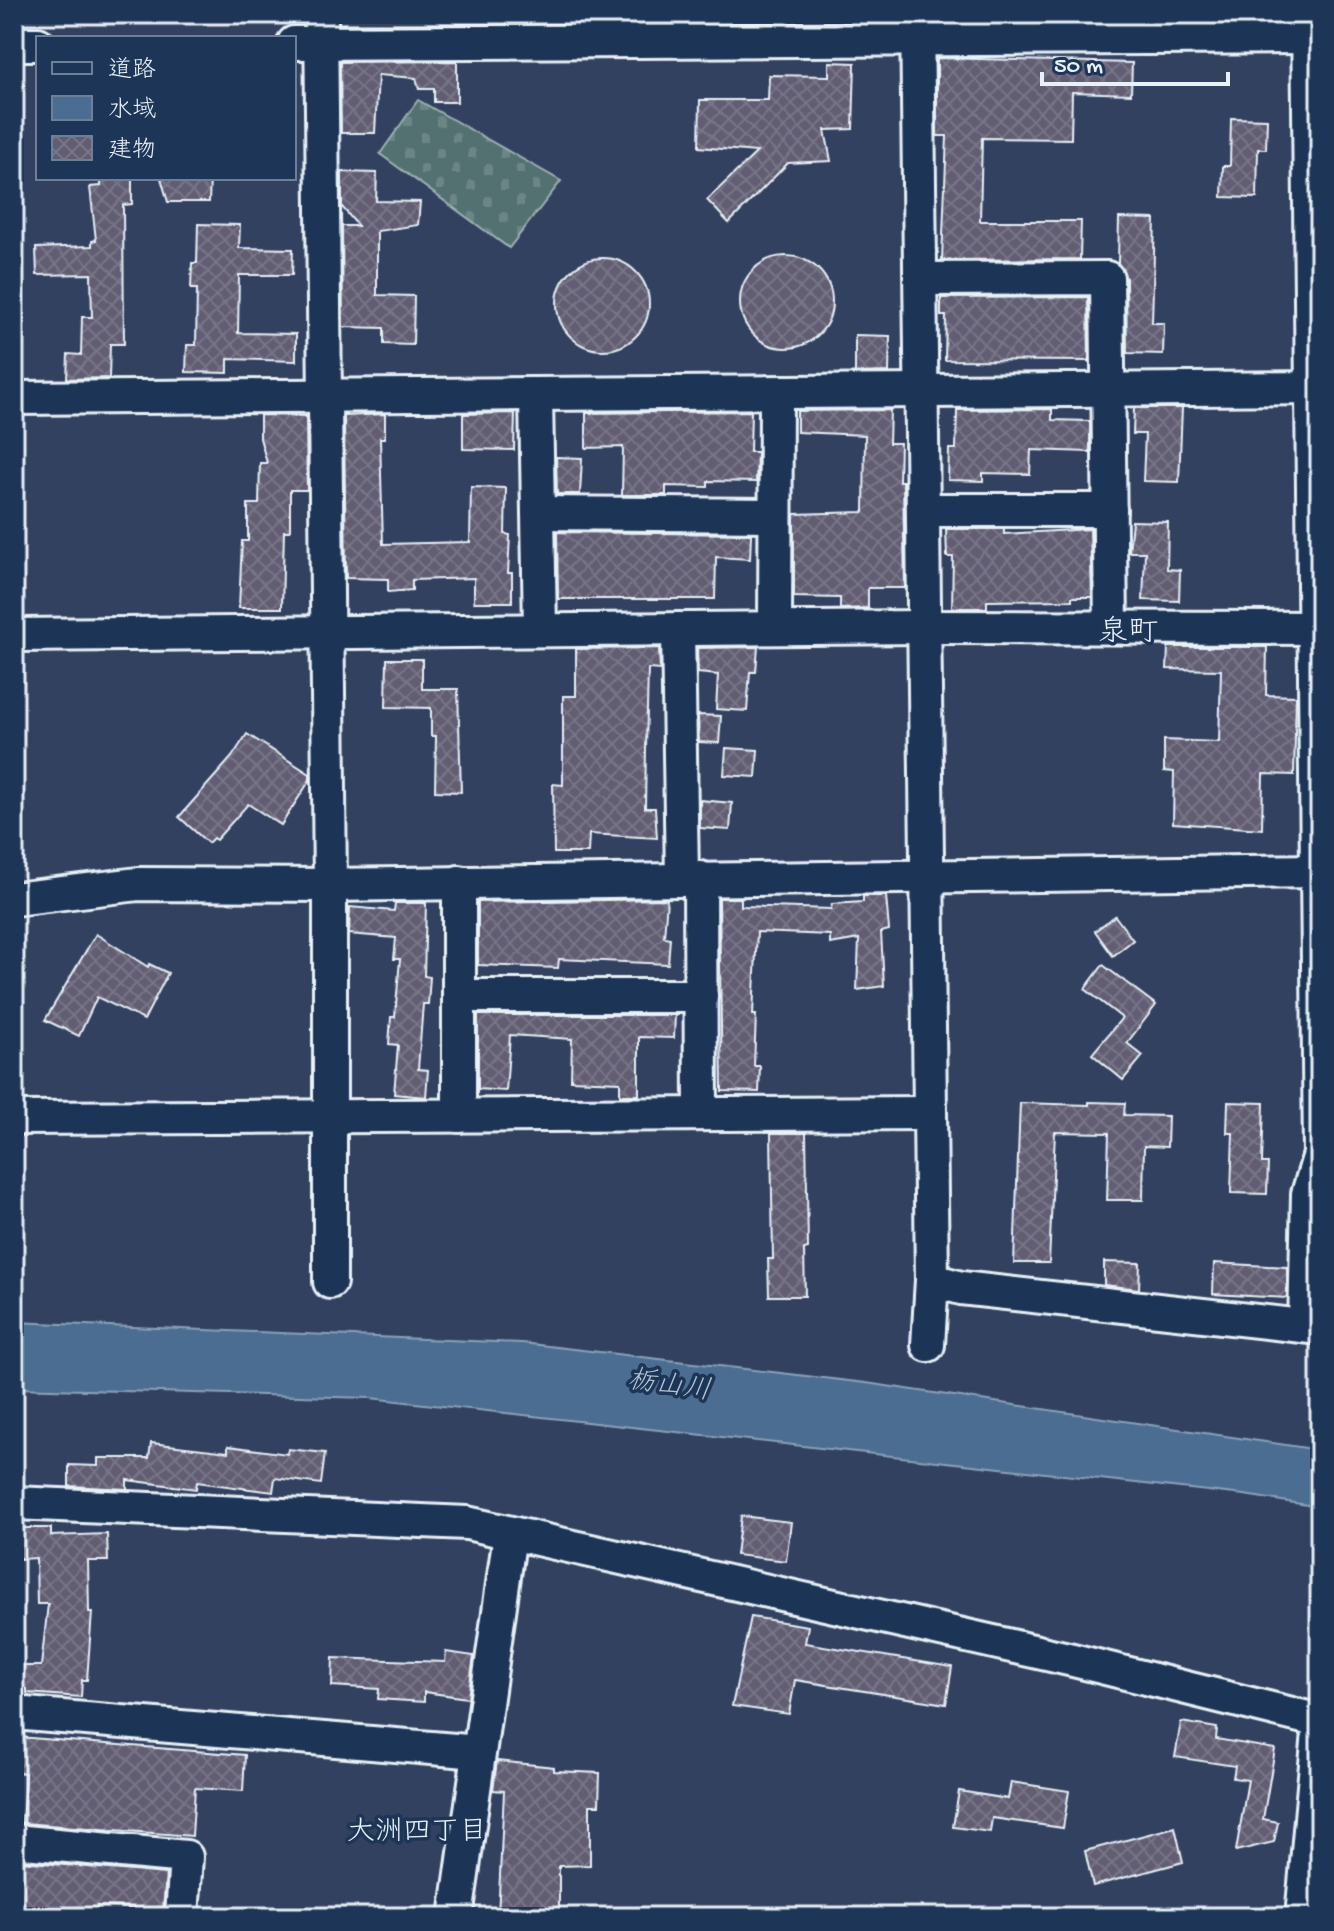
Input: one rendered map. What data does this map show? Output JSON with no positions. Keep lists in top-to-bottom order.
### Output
{
  "districts": ["泉町", "大洲四丁目"],
  "water": ["栃山川"],
  "legend": ["道路", "水域", "建物"],
  "scale_bar": "50 m"
}
